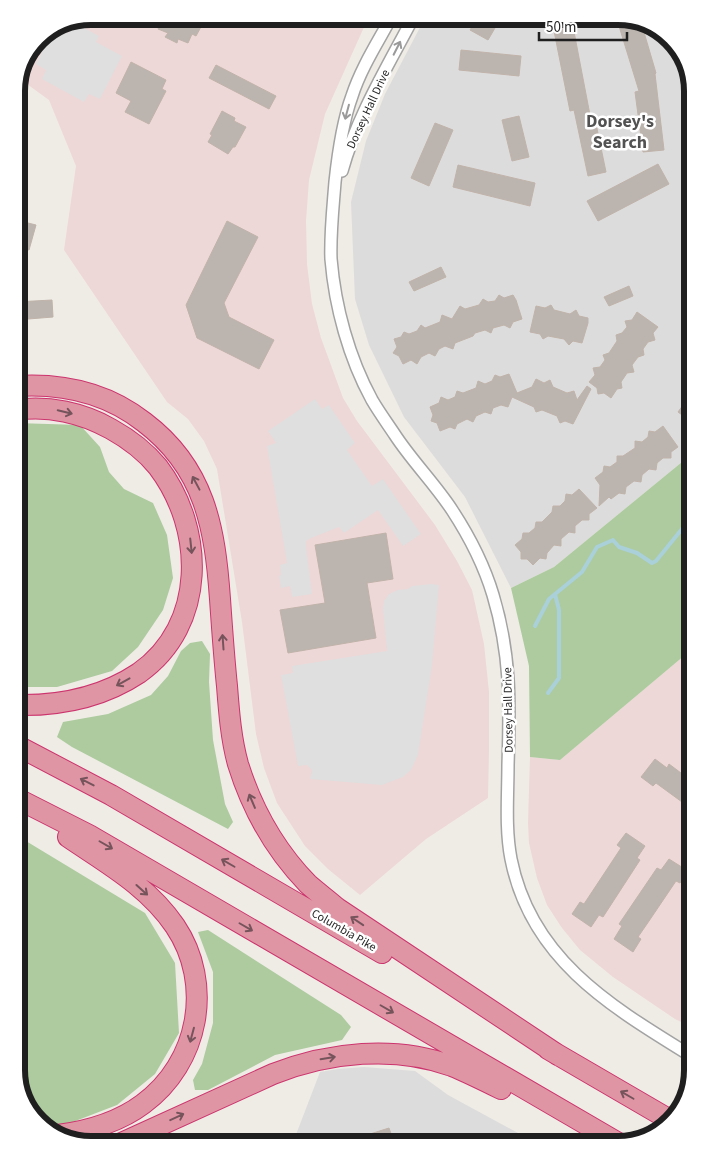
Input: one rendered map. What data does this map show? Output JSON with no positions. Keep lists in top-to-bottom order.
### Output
{
  "streets": {
    "highway": ["Columbia Pike"],
    "street": ["Dorsey Hall Drive"]
  },
  "districts": ["Dorsey's Search"],
  "scale_bar": "50 m"
}
